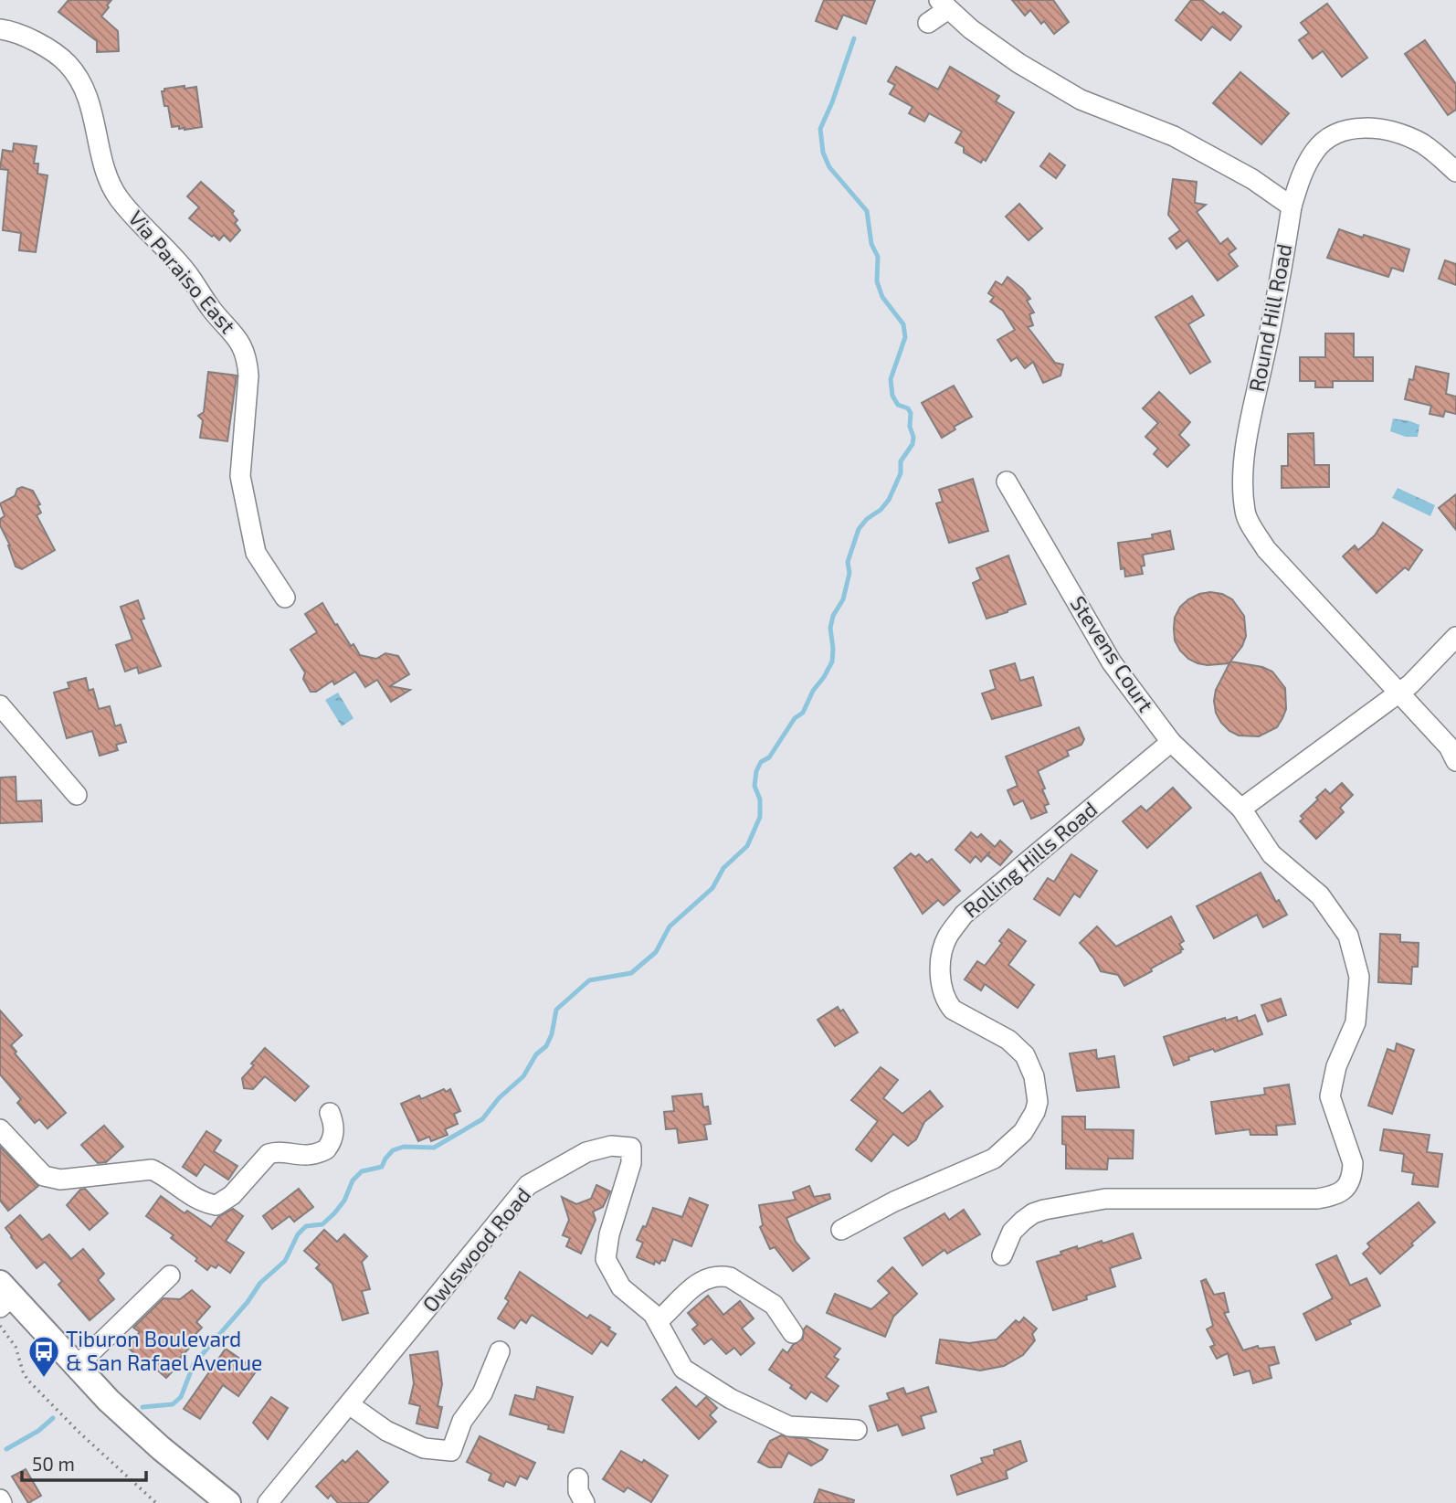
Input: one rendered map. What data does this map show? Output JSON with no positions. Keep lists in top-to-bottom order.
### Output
{
  "streets": {
    "street": [
      "Via Paraiso East",
      "Round Hill Road",
      "Stevens Court",
      "Rolling Hills Road",
      "Owlswood Road"
    ]
  },
  "crossings": [
    ["Stevens Court", "Rolling Hills Road"]
  ],
  "places": {
    "bus stop": ["Tiburon Boulevard & San Rafael Avenue"]
  },
  "scale_bar": "50 m"
}
